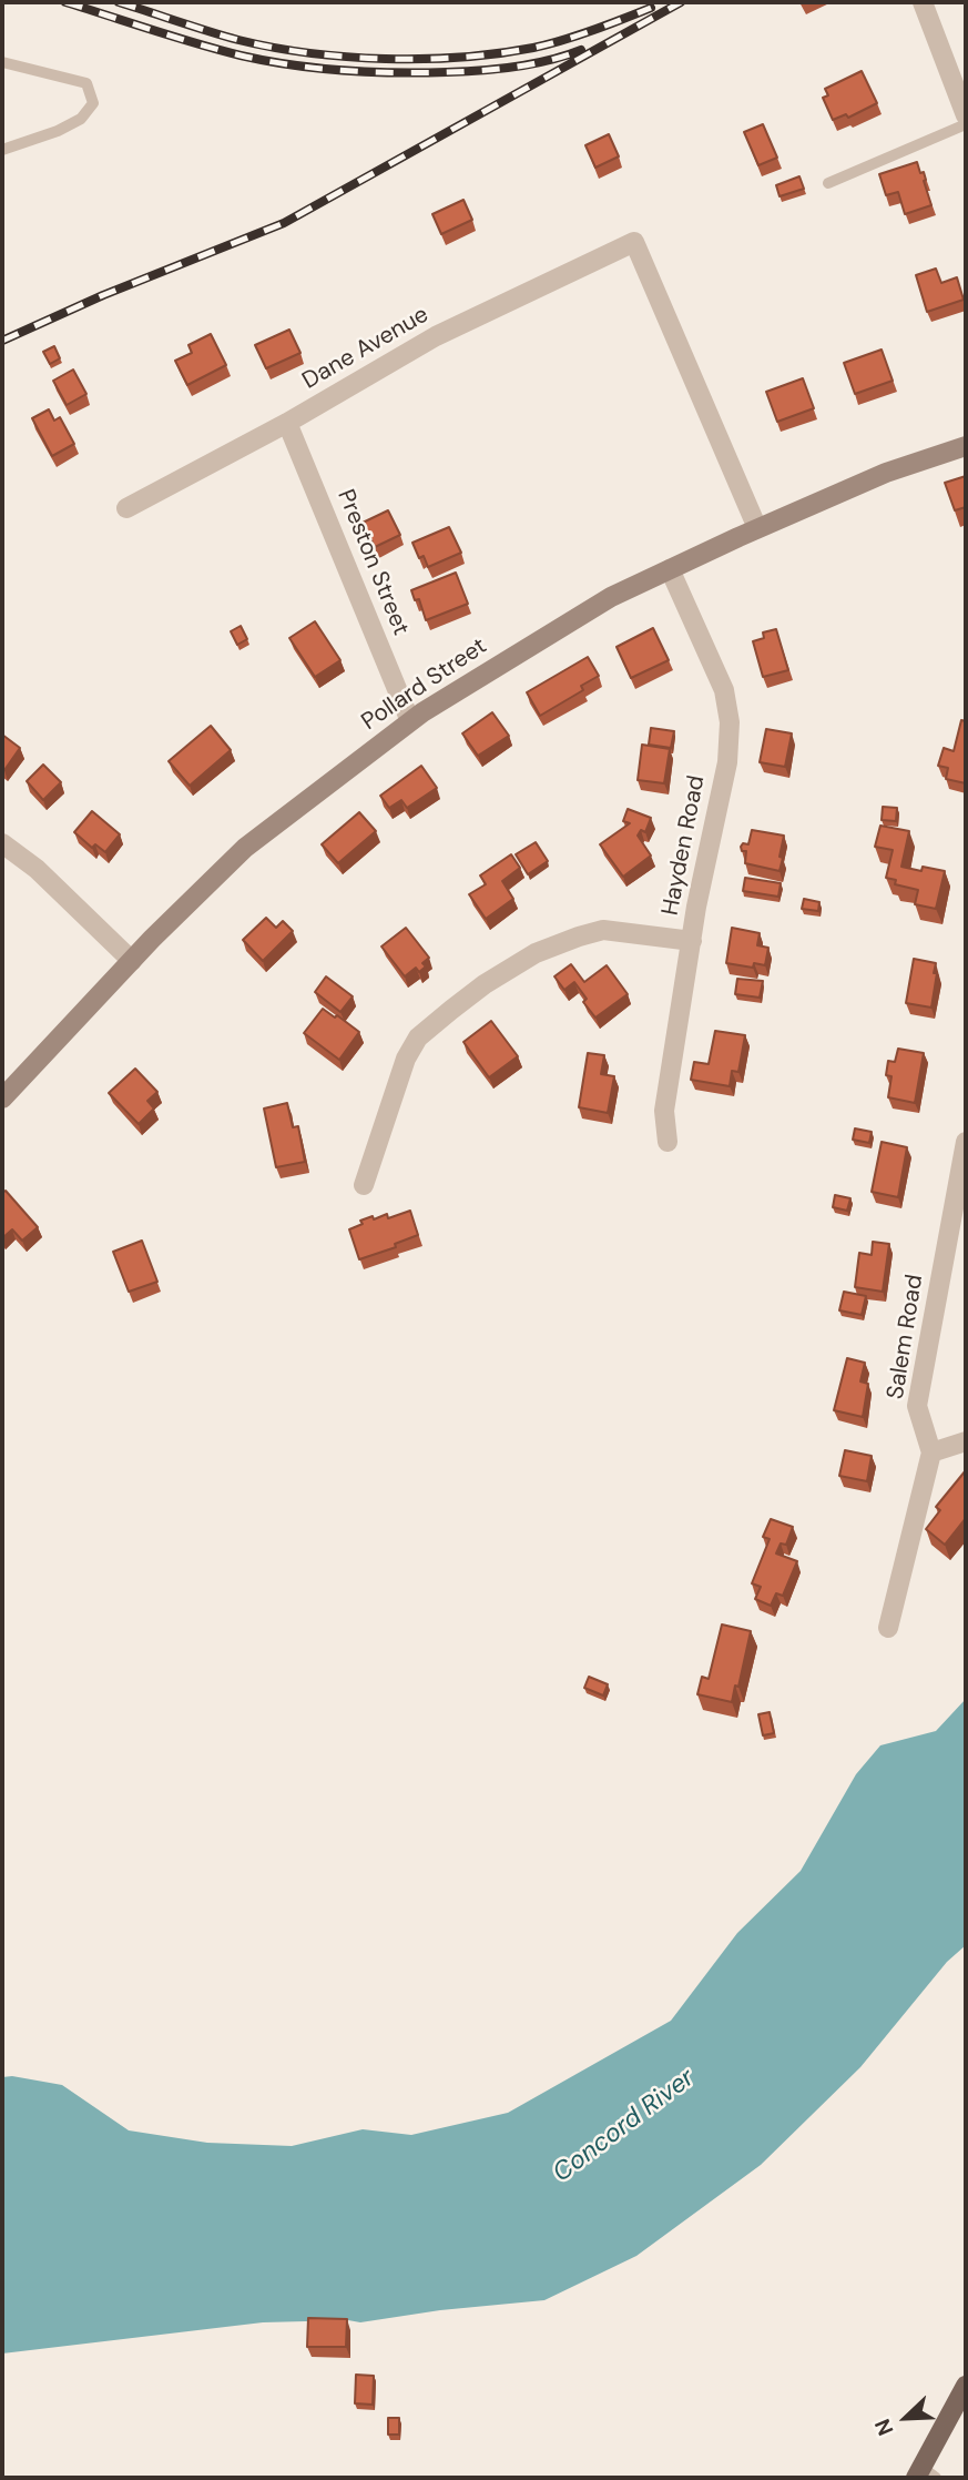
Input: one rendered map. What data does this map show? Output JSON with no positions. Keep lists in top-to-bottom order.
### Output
{
  "streets": {
    "main road": ["Pollard Street"],
    "street": [
      "Dane Avenue",
      "Preston Street",
      "Hayden Road",
      "Salem Road"
    ]
  },
  "crossings": [
    ["Dane Avenue", "Preston Street"],
    ["Dane Avenue", "Pollard Street"],
    ["Preston Street", "Pollard Street"],
    ["Pollard Street", "Hayden Road"]
  ],
  "water": ["Concord River"],
  "north": "bottom left"
}
